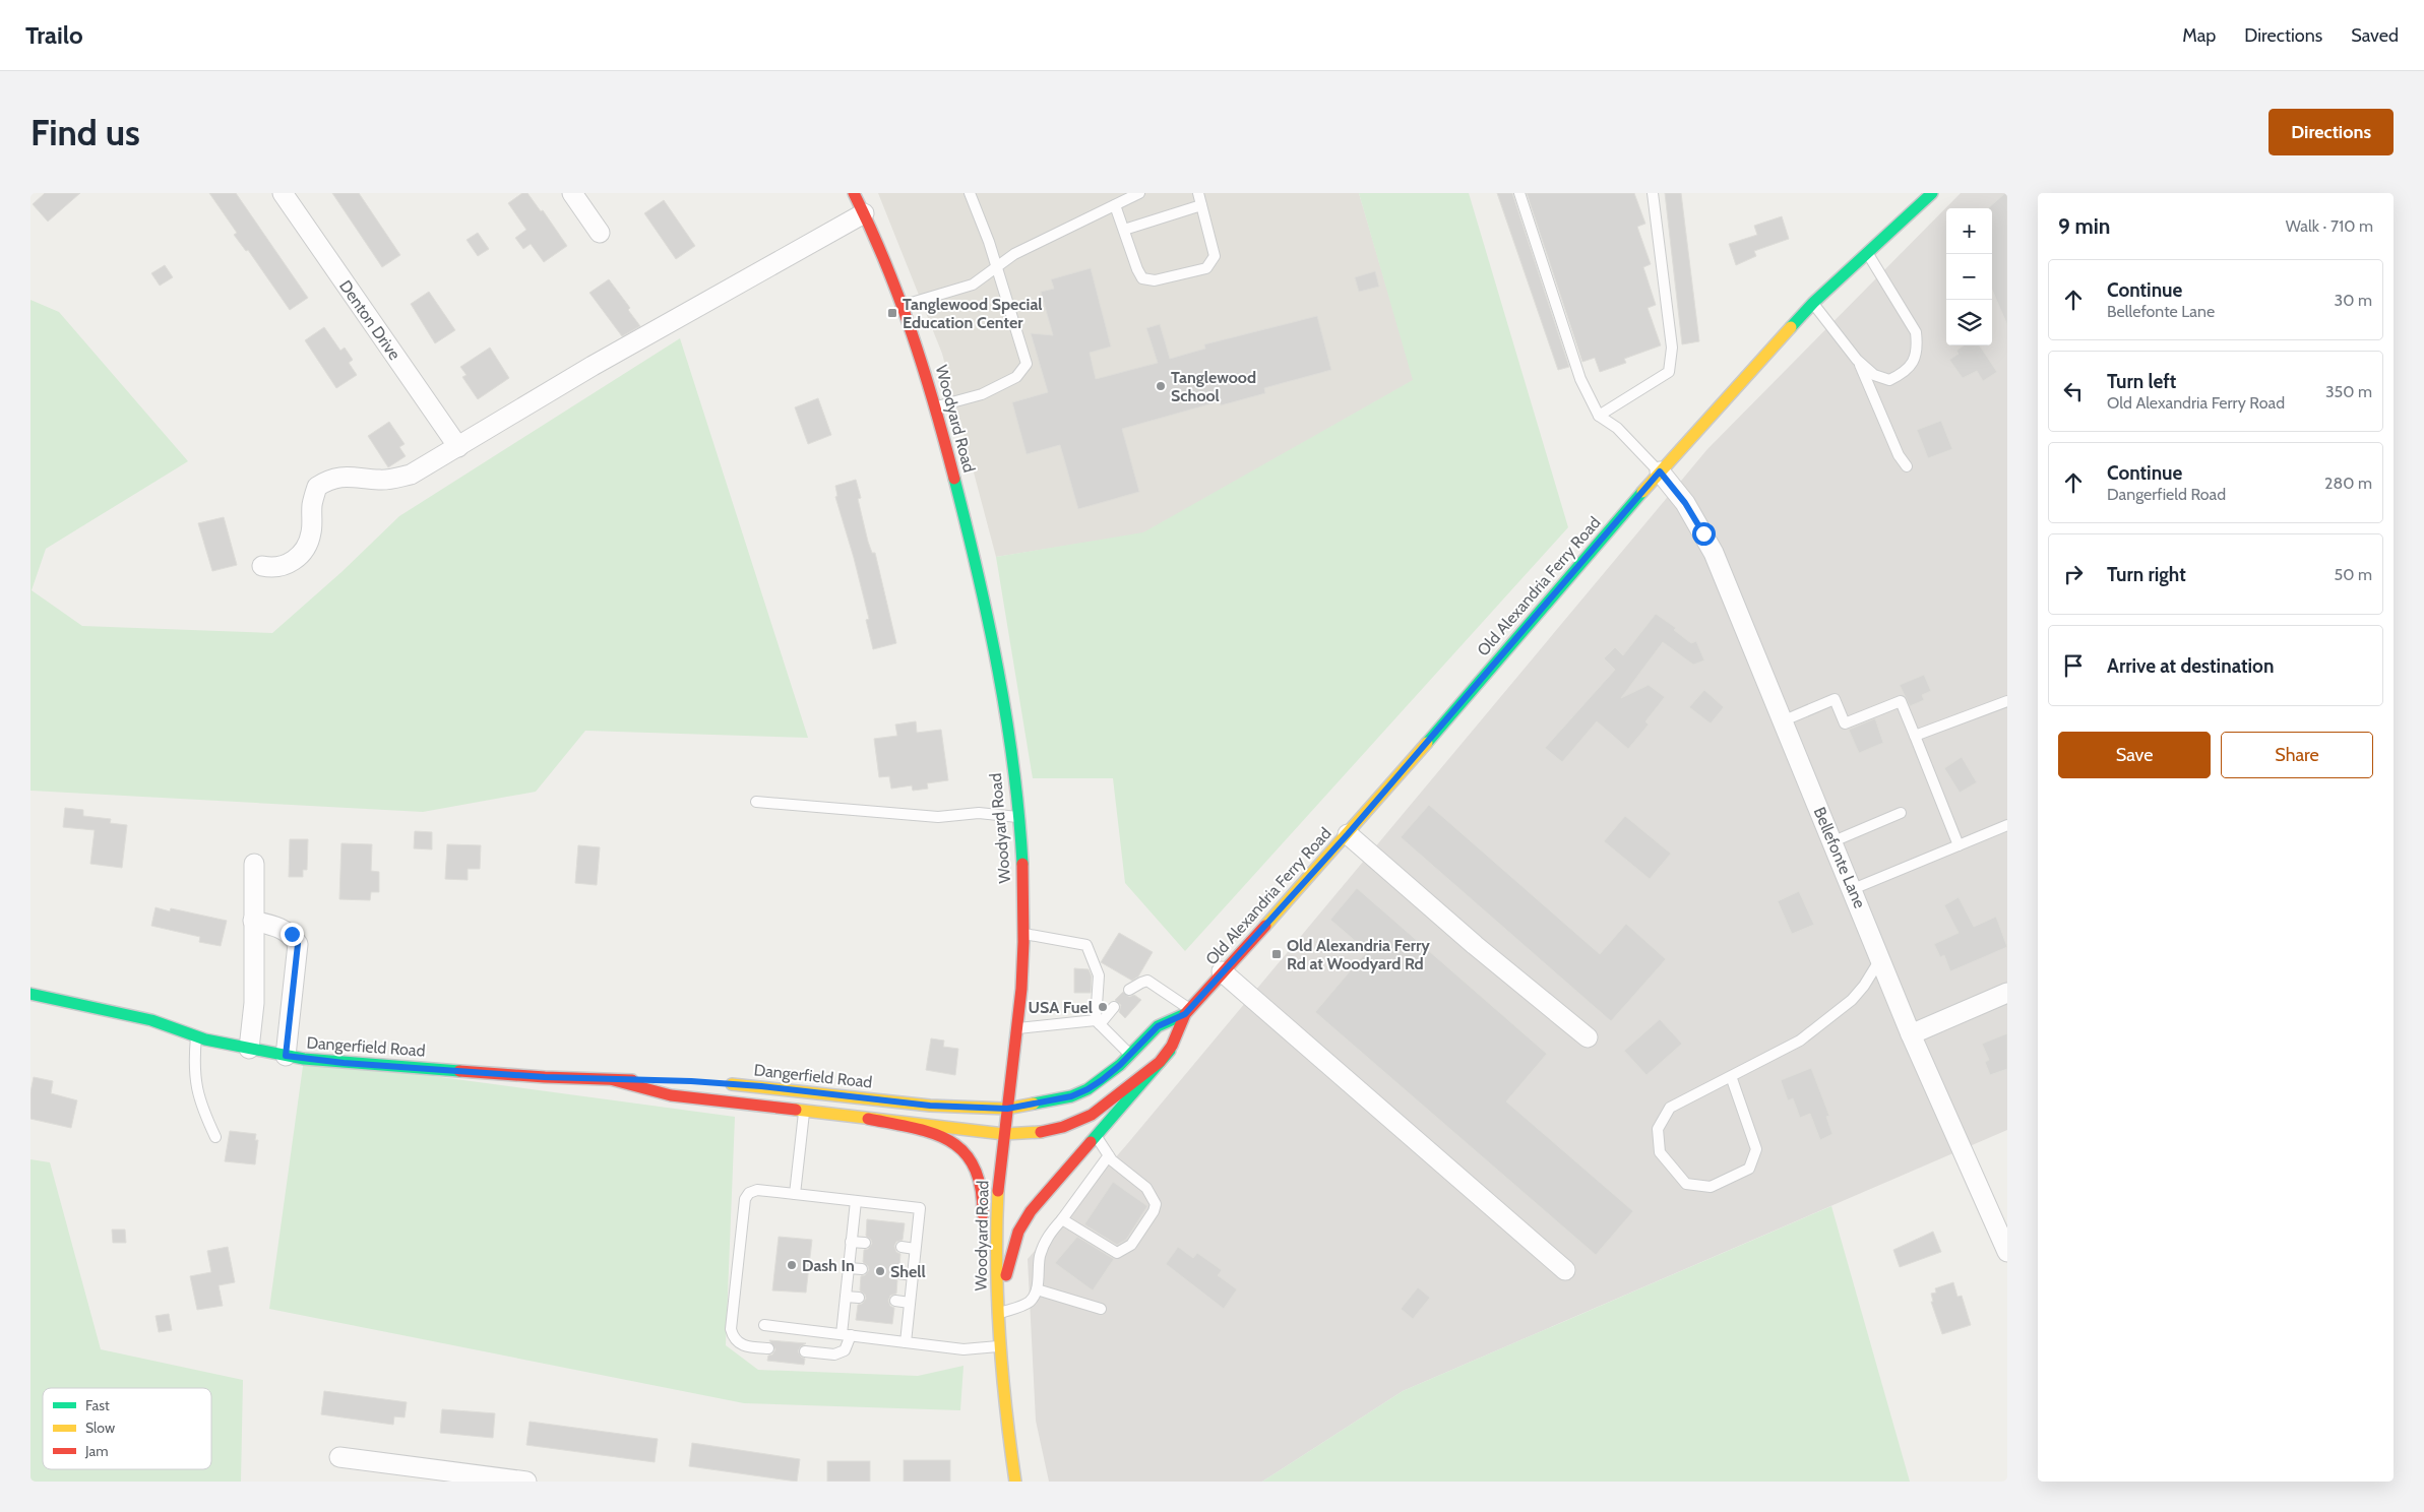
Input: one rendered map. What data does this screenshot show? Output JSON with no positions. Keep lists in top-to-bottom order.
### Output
{
  "streets": {
    "main road": ["Woodyard Road", "Old Alexandria Ferry Road", "Dangerfield Road"],
    "street": ["Denton Drive", "Bellefonte Lane"]
  },
  "crossings": [
    ["Woodyard Road", "Old Alexandria Ferry Road"],
    ["Woodyard Road", "Dangerfield Road"],
    ["Old Alexandria Ferry Road", "Bellefonte Lane"],
    ["Old Alexandria Ferry Road", "Dangerfield Road"]
  ],
  "places": {
    "transit": ["Tanglewood Special Education Center", "Old Alexandria Ferry Rd at Woodyard Rd"],
    "other": [
      "Tanglewood School",
      "USA Fuel",
      "Dash In",
      "Shell"
    ]
  },
  "legend": ["Fast", "Slow", "Jam"],
  "page": {
    "header": "Trailo",
    "nav": ["Map", "Directions", "Saved"],
    "buttons": [
      "Directions",
      ["Save", "Share"]
    ],
    "title": "Find us",
    "heading": ["9 min", "Walk · 710 m"],
    "map_buttons": ["+", "−"],
    "list": [
      ["Continue", "Bellefonte Lane", "30 m"],
      ["Turn left", "Old Alexandria Ferry Road", "350 m"],
      ["Continue", "Dangerfield Road", "280 m"],
      ["Turn right", "50 m"],
      "Arrive at destination"
    ]
  }
}
